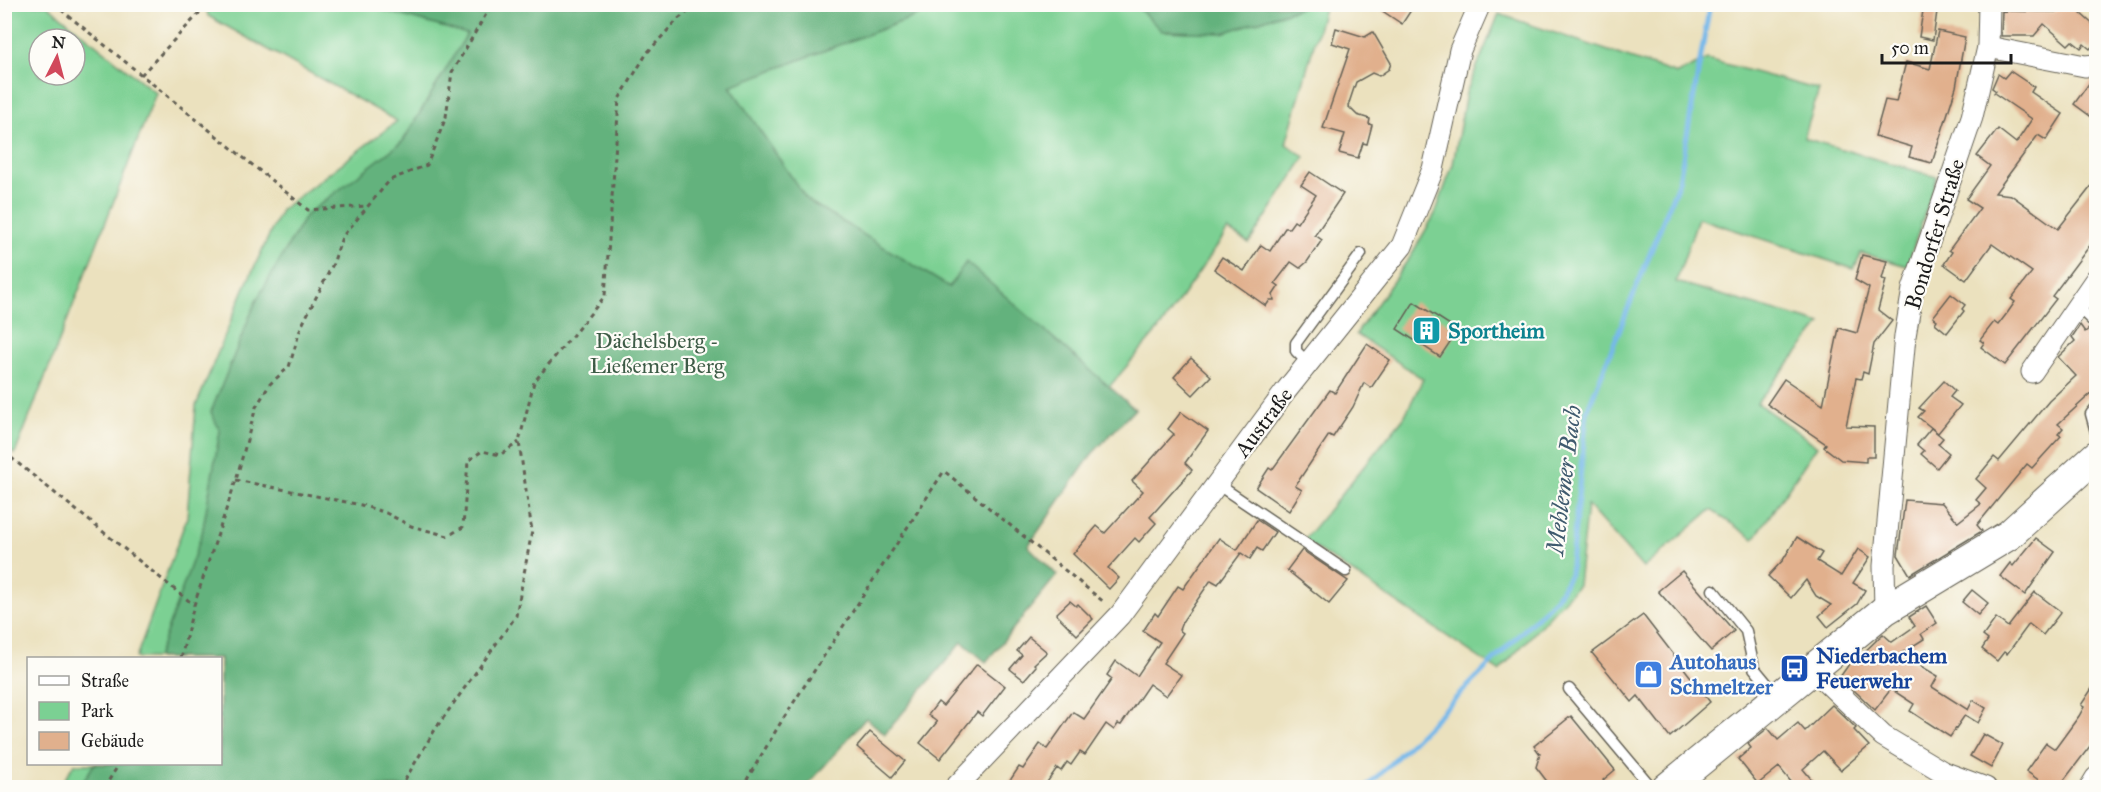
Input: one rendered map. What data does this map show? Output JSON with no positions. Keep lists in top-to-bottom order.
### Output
{
  "streets": {
    "street": ["Bondorfer Straße", "Austraße"]
  },
  "water": ["Mehlemer Bach"],
  "parks": ["Dächelsberg - Ließemer Berg"],
  "places": {
    "building": ["Sportheim"],
    "bus stop": ["Niederbachem Feuerwehr"],
    "shop": ["Autohaus Schmeltzer"]
  },
  "legend": ["Straße", "Park", "Gebäude"],
  "scale_bar": "50 m",
  "north": "top"
}
